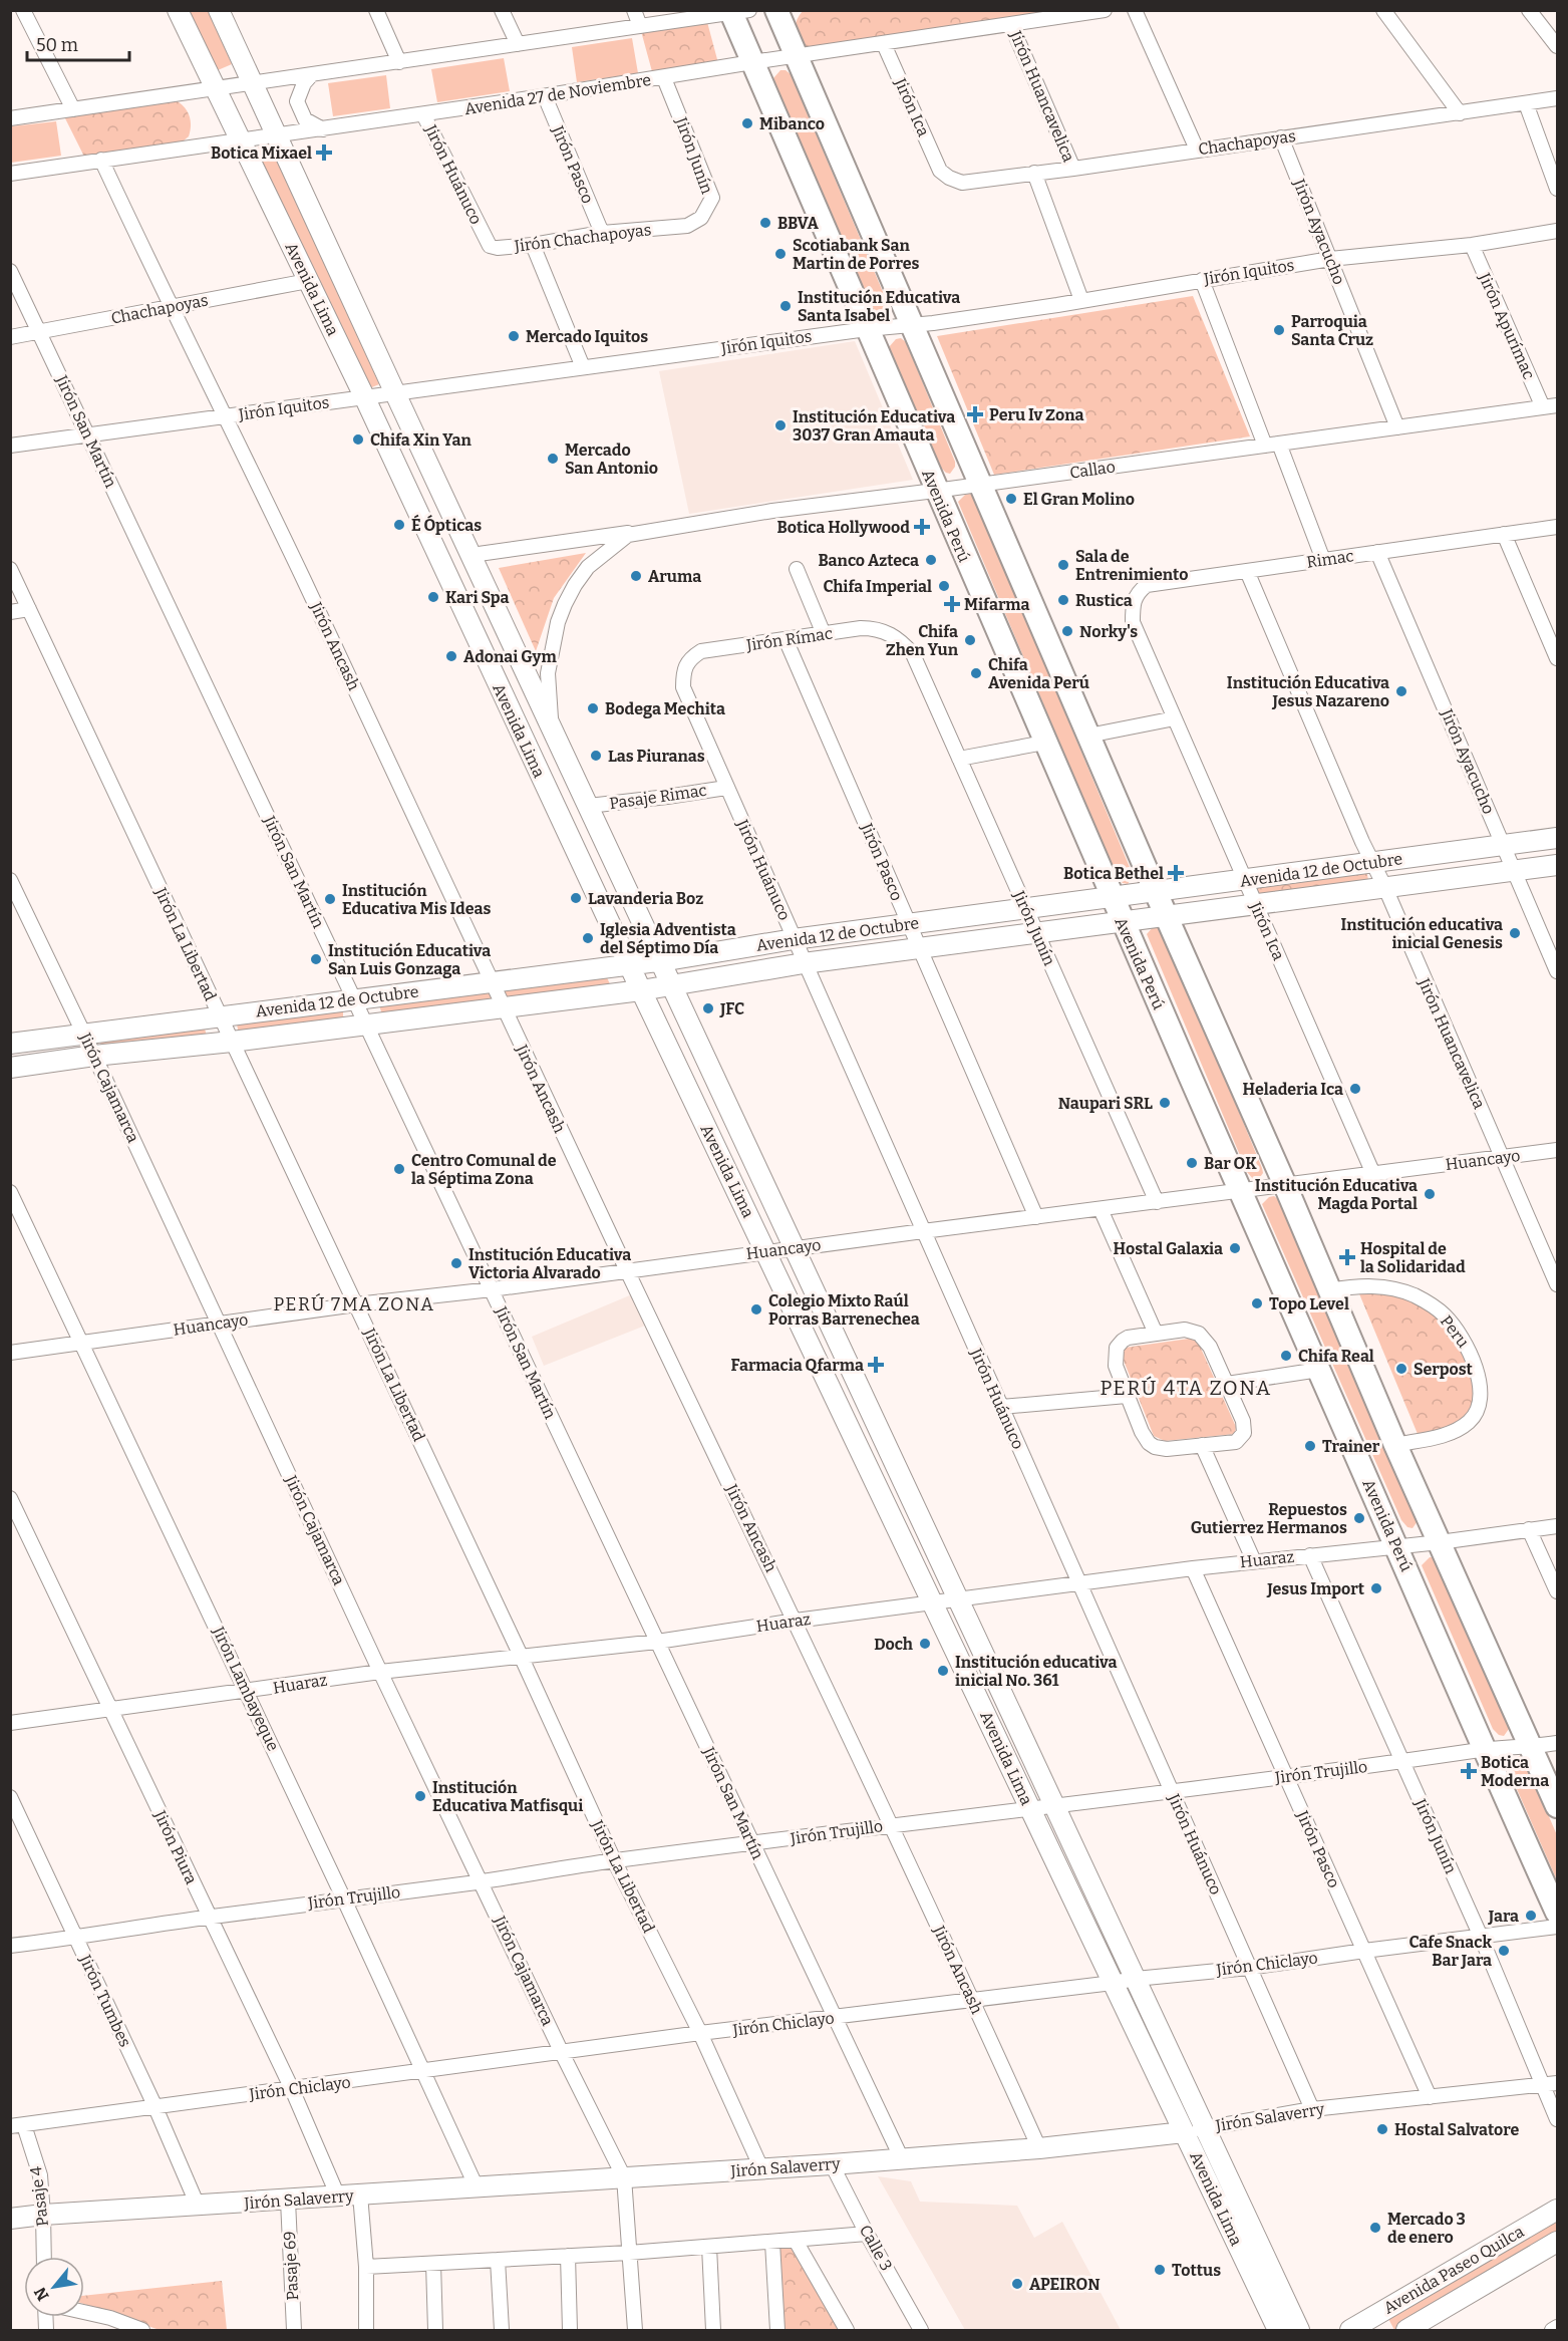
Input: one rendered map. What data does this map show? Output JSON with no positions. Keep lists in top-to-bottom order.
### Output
{
  "streets": {
    "main road": [
      "Avenida Lima",
      "Avenida Perú",
      "Avenida 12 de Octubre",
      "Jirón Salaverry",
      "Avenida Paseo Quilca"
    ],
    "street": [
      "Avenida 27 de Noviembre",
      "Jirón Huancavelica",
      "Jirón Ica",
      "Chachapoyas",
      "Jirón Junín",
      "Jirón Pasco",
      "Jirón Huánuco",
      "Jirón Ayacucho",
      "Jirón Chachapoyas",
      "Jirón Iquitos",
      "Jirón Apurímac",
      "Jirón San Martín",
      "Callao",
      "Rimac",
      "Jirón Rímac",
      "Jirón Ancash",
      "Pasaje Rimac",
      "Jirón La Libertad",
      "Jirón Cajamarca",
      "Huancayo",
      "Peru",
      "Huaraz",
      "Jirón Lambayeque",
      "Jirón Trujillo",
      "Jirón Piura",
      "Jirón Chiclayo",
      "Jirón Tumbes",
      "Pasaje 4",
      "Calle 3",
      "Pasaje 69"
    ]
  },
  "crossings": [
    ["Avenida 27 de Noviembre", "Jirón Huancavelica"],
    ["Avenida 27 de Noviembre", "Jirón Ica"],
    ["Avenida 27 de Noviembre", "Jirón Junín"],
    ["Avenida 27 de Noviembre", "Jirón Pasco"],
    ["Avenida 27 de Noviembre", "Jirón Huánuco"],
    ["Avenida 27 de Noviembre", "Avenida Lima"],
    ["Avenida 27 de Noviembre", "Avenida Perú"],
    ["Avenida 27 de Noviembre", "Jirón Ancash"],
    ["Jirón Huancavelica", "Chachapoyas"],
    ["Jirón Huancavelica", "Rimac"],
    ["Jirón Huancavelica", "Avenida 12 de Octubre"],
    ["Jirón Huancavelica", "Huancayo"],
    ["Jirón Ica", "Chachapoyas"],
    ["Jirón Ica", "Rimac"],
    ["Jirón Ica", "Avenida 12 de Octubre"],
    ["Jirón Ica", "Huancayo"],
    ["Chachapoyas", "Jirón Ayacucho"],
    ["Chachapoyas", "Avenida Lima"],
    ["Chachapoyas", "Jirón San Martín"],
    ["Chachapoyas", "Jirón Ancash"],
    ["Jirón Junín", "Jirón Chachapoyas"],
    ["Jirón Junín", "Jirón Rímac"],
    ["Jirón Junín", "Avenida 12 de Octubre"],
    ["Jirón Junín", "Huancayo"],
    ["Jirón Junín", "Huaraz"],
    ["Jirón Junín", "Jirón Trujillo"],
    ["Jirón Junín", "Jirón Chiclayo"],
    ["Jirón Junín", "Jirón Salaverry"],
    ["Jirón Pasco", "Jirón Chachapoyas"],
    ["Jirón Pasco", "Jirón Rímac"],
    ["Jirón Pasco", "Avenida 12 de Octubre"],
    ["Jirón Pasco", "Huancayo"],
    ["Jirón Pasco", "Huaraz"],
    ["Jirón Pasco", "Jirón Trujillo"],
    ["Jirón Pasco", "Jirón Chiclayo"],
    ["Jirón Pasco", "Jirón Salaverry"],
    ["Jirón Huánuco", "Jirón Chachapoyas"],
    ["Jirón Huánuco", "Jirón Rímac"],
    ["Jirón Huánuco", "Pasaje Rimac"],
    ["Jirón Huánuco", "Avenida 12 de Octubre"],
    ["Jirón Huánuco", "Huancayo"],
    ["Jirón Huánuco", "Huaraz"],
    ["Jirón Huánuco", "Jirón Trujillo"],
    ["Jirón Huánuco", "Jirón Chiclayo"],
    ["Jirón Huánuco", "Jirón Salaverry"],
    ["Jirón Ayacucho", "Jirón Iquitos"],
    ["Jirón Ayacucho", "Callao"],
    ["Jirón Ayacucho", "Rimac"],
    ["Jirón Ayacucho", "Avenida 12 de Octubre"],
    ["Jirón Iquitos", "Avenida Lima"],
    ["Jirón Iquitos", "Jirón Apurímac"],
    ["Jirón Iquitos", "Jirón San Martín"],
    ["Jirón Iquitos", "Avenida Perú"],
    ["Jirón Iquitos", "Jirón Ancash"],
    ["Avenida Lima", "Callao"],
    ["Avenida Lima", "Pasaje Rimac"],
    ["Avenida Lima", "Avenida 12 de Octubre"],
    ["Avenida Lima", "Huancayo"],
    ["Avenida Lima", "Huaraz"],
    ["Avenida Lima", "Jirón Trujillo"],
    ["Avenida Lima", "Jirón Chiclayo"],
    ["Avenida Lima", "Jirón Salaverry"],
    ["Jirón Apurímac", "Callao"],
    ["Jirón San Martín", "Avenida 12 de Octubre"],
    ["Jirón San Martín", "Huancayo"],
    ["Jirón San Martín", "Huaraz"],
    ["Jirón San Martín", "Jirón Trujillo"],
    ["Jirón San Martín", "Jirón Chiclayo"],
    ["Jirón San Martín", "Jirón Salaverry"],
    ["Callao", "Avenida Perú"],
    ["Avenida Perú", "Avenida 12 de Octubre"],
    ["Avenida Perú", "Huancayo"],
    ["Avenida Perú", "Huaraz"],
    ["Avenida Perú", "Jirón Trujillo"],
    ["Jirón Ancash", "Avenida 12 de Octubre"],
    ["Jirón Ancash", "Huancayo"],
    ["Jirón Ancash", "Huaraz"],
    ["Jirón Ancash", "Jirón Trujillo"],
    ["Jirón Ancash", "Jirón Chiclayo"],
    ["Jirón Ancash", "Jirón Salaverry"],
    ["Avenida 12 de Octubre", "Jirón La Libertad"],
    ["Avenida 12 de Octubre", "Jirón Cajamarca"],
    ["Jirón La Libertad", "Huancayo"],
    ["Jirón La Libertad", "Huaraz"],
    ["Jirón La Libertad", "Jirón Trujillo"],
    ["Jirón La Libertad", "Jirón Chiclayo"],
    ["Jirón La Libertad", "Jirón Salaverry"],
    ["Jirón Cajamarca", "Huancayo"],
    ["Jirón Cajamarca", "Huaraz"],
    ["Jirón Cajamarca", "Jirón Trujillo"],
    ["Jirón Cajamarca", "Jirón Chiclayo"],
    ["Jirón Cajamarca", "Jirón Salaverry"],
    ["Huancayo", "Jirón Lambayeque"],
    ["Huaraz", "Jirón Lambayeque"],
    ["Huaraz", "Jirón Piura"],
    ["Jirón Lambayeque", "Jirón Trujillo"],
    ["Jirón Lambayeque", "Jirón Chiclayo"],
    ["Jirón Lambayeque", "Jirón Salaverry"],
    ["Jirón Trujillo", "Jirón Piura"],
    ["Jirón Trujillo", "Jirón Tumbes"],
    ["Jirón Piura", "Jirón Chiclayo"],
    ["Jirón Piura", "Jirón Salaverry"],
    ["Jirón Chiclayo", "Jirón Tumbes"],
    ["Jirón Chiclayo", "Pasaje 4"],
    ["Jirón Tumbes", "Jirón Salaverry"],
    ["Jirón Salaverry", "Pasaje 4"],
    ["Jirón Salaverry", "Calle 3"],
    ["Jirón Salaverry", "Pasaje 69"]
  ],
  "districts": ["PERÚ 7MA ZONA", "PERÚ 4TA ZONA"],
  "places": {
    "other": [
      "Mibanco",
      "BBVA",
      "Scotiabank San Martin de Porres",
      "Institución Educativa Santa Isabel",
      "Parroquia Santa Cruz",
      "Mercado Iquitos",
      "Institución Educativa 3037 Gran Amauta",
      "Chifa Xin Yan",
      "Mercado San Antonio",
      "El Gran Molino",
      "É Ópticas",
      "Banco Azteca",
      "Sala de Entrenimiento",
      "Aruma",
      "Chifa Imperial",
      "Kari Spa",
      "Rustica",
      "Norky's",
      "Chifa Zhen Yun",
      "Adonai Gym",
      "Chifa Avenida Perú",
      "Institución Educativa Jesus Nazareno",
      "Bodega Mechita",
      "Las Piuranas",
      "Lavanderia Boz",
      "Institución Educativa Mis Ideas",
      "Institución educativa inicial Genesis",
      "Iglesia Adventista del Séptimo Día",
      "Institución Educativa San Luis Gonzaga",
      "JFC",
      "Heladeria Ica",
      "Naupari SRL",
      "Bar OK",
      "Centro Comunal de la Séptima Zona",
      "Institución Educativa Magda Portal",
      "Hostal Galaxia",
      "Institución Educativa Victoria Alvarado",
      "Topo Level",
      "Colegio Mixto Raúl Porras Barrenechea",
      "Chifa Real",
      "Serpost",
      "Trainer",
      "Repuestos Gutierrez Hermanos",
      "Jesus Import",
      "Doch",
      "Institución educativa inicial No. 361",
      "Institución Educativa Matfisqui",
      "Jara",
      "Cafe Snack Bar Jara",
      "Hostal Salvatore",
      "Mercado 3 de enero",
      "Tottus",
      "APEIRON"
    ],
    "health": [
      "Botica Mixael",
      "Peru Iv Zona",
      "Botica Hollywood",
      "Mifarma",
      "Botica Bethel",
      "Hospital de la Solidaridad",
      "Farmacia Qfarma",
      "Botica Moderna"
    ]
  },
  "scale_bar": "50 m",
  "north": "bottom left"
}
